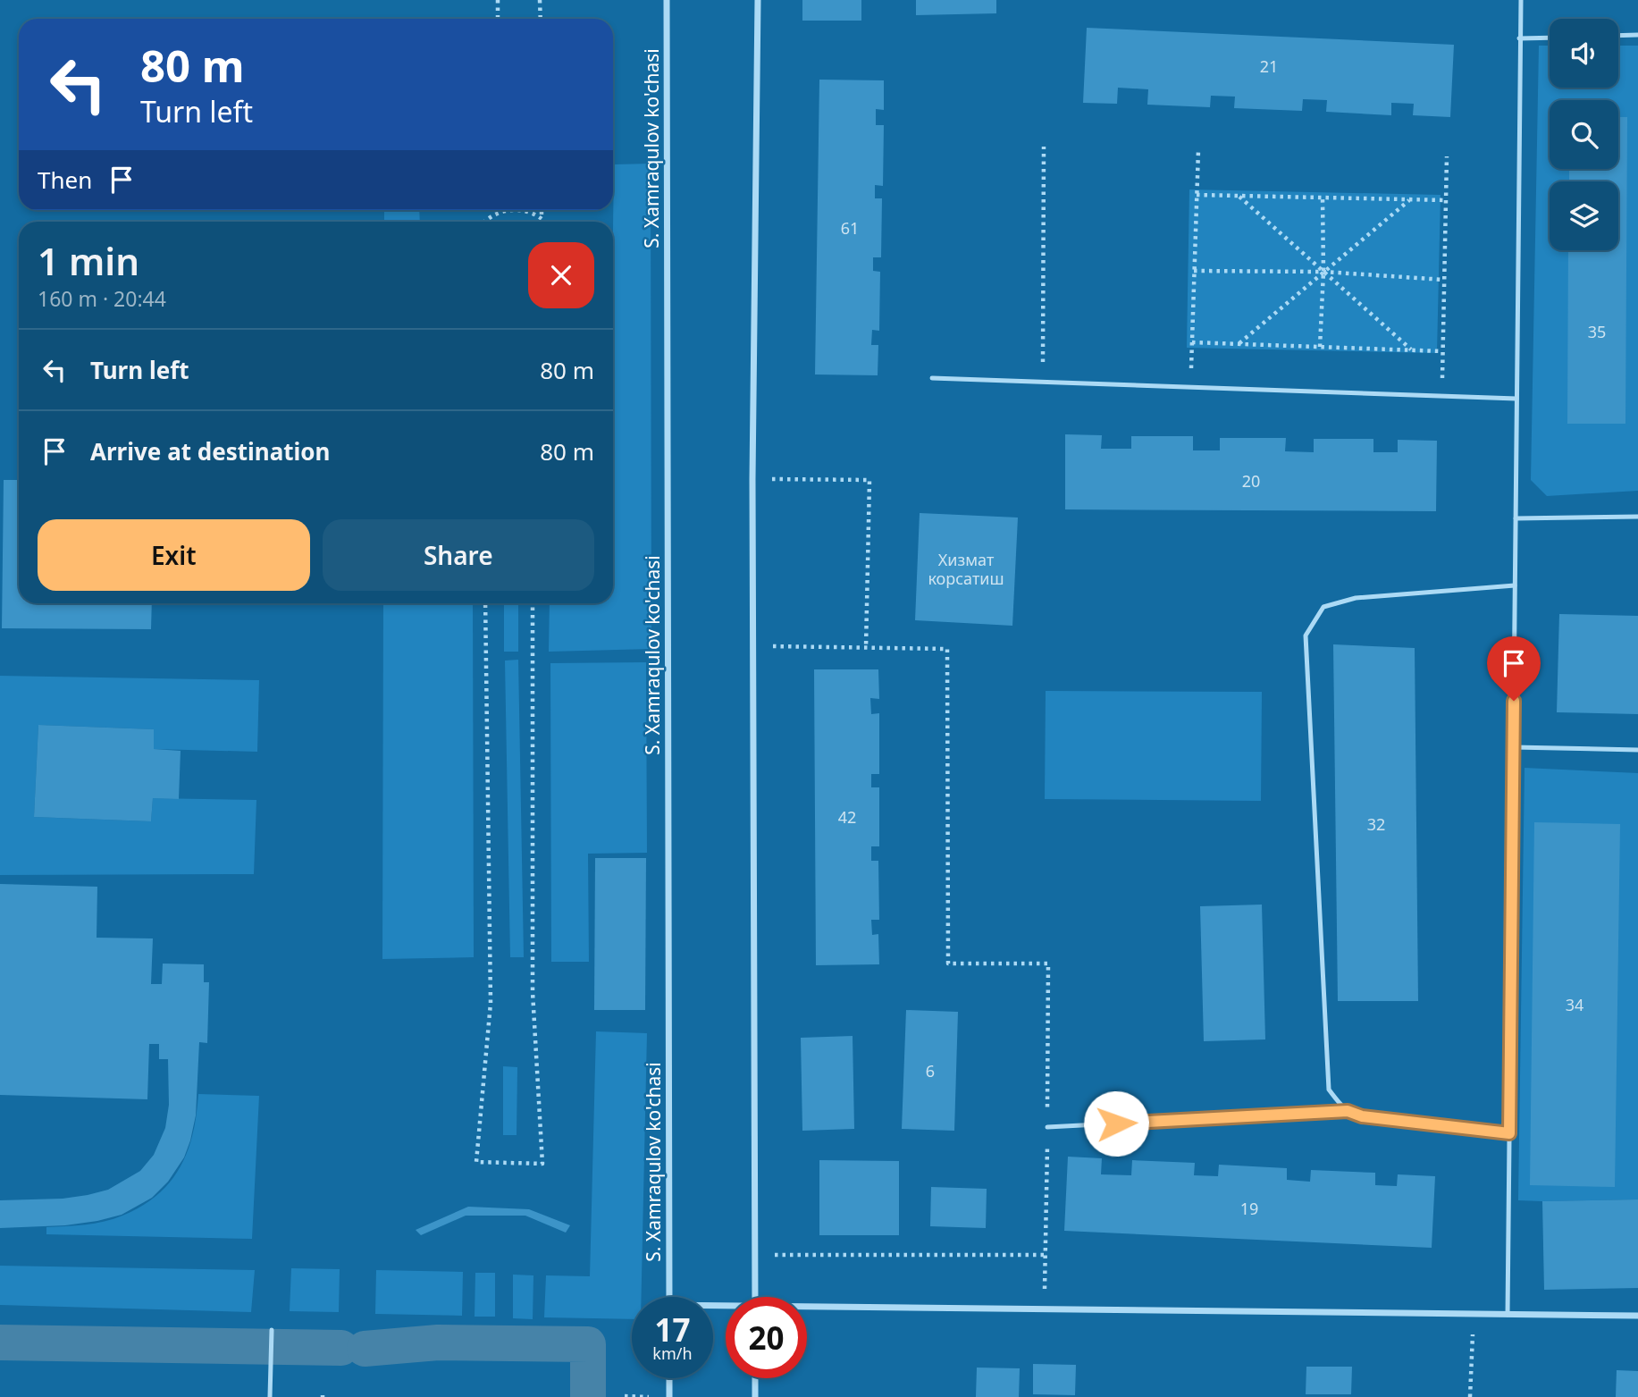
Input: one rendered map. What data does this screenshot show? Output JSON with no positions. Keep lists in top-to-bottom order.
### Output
{
  "streets": {
    "street": ["S. Xamraqulov ko'chasi"]
  },
  "house_numbers": [
    "21",
    "61",
    "35",
    "20",
    "Хизмат корсатиш",
    "42",
    "32",
    "34",
    "6",
    "19"
  ],
  "page": {
    "turn": ["80 m", "Turn left"],
    "then": "Then",
    "heading": ["1 min", "160 m · 20:44"],
    "list": [
      {
        "name": "Turn left",
        "value": "80 m"
      },
      {
        "name": "Arrive at destination",
        "value": "80 m"
      }
    ],
    "buttons": ["Exit", "Share"],
    "speed": "17 km/h",
    "limit": "20"
  }
}
